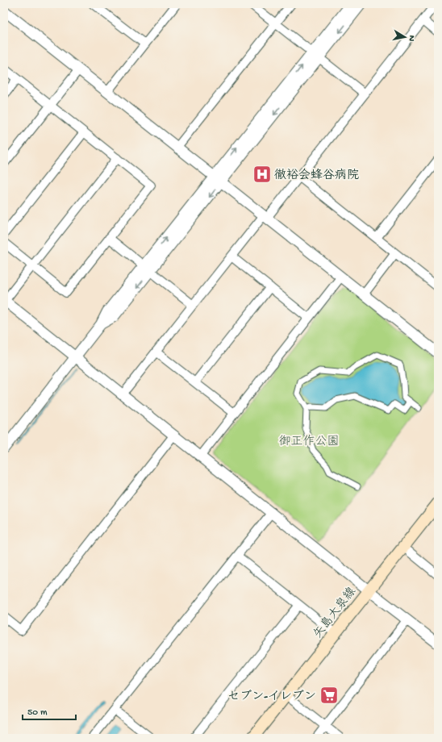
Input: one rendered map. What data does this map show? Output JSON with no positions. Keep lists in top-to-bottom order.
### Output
{
  "streets": {
    "main road": ["矢島大泉線"]
  },
  "parks": ["御正作公園"],
  "places": {
    "hospital": ["徹裕会蜂谷病院"],
    "supermarket": ["セブン-イレブン"]
  },
  "scale_bar": "50 m",
  "north": "right"
}
